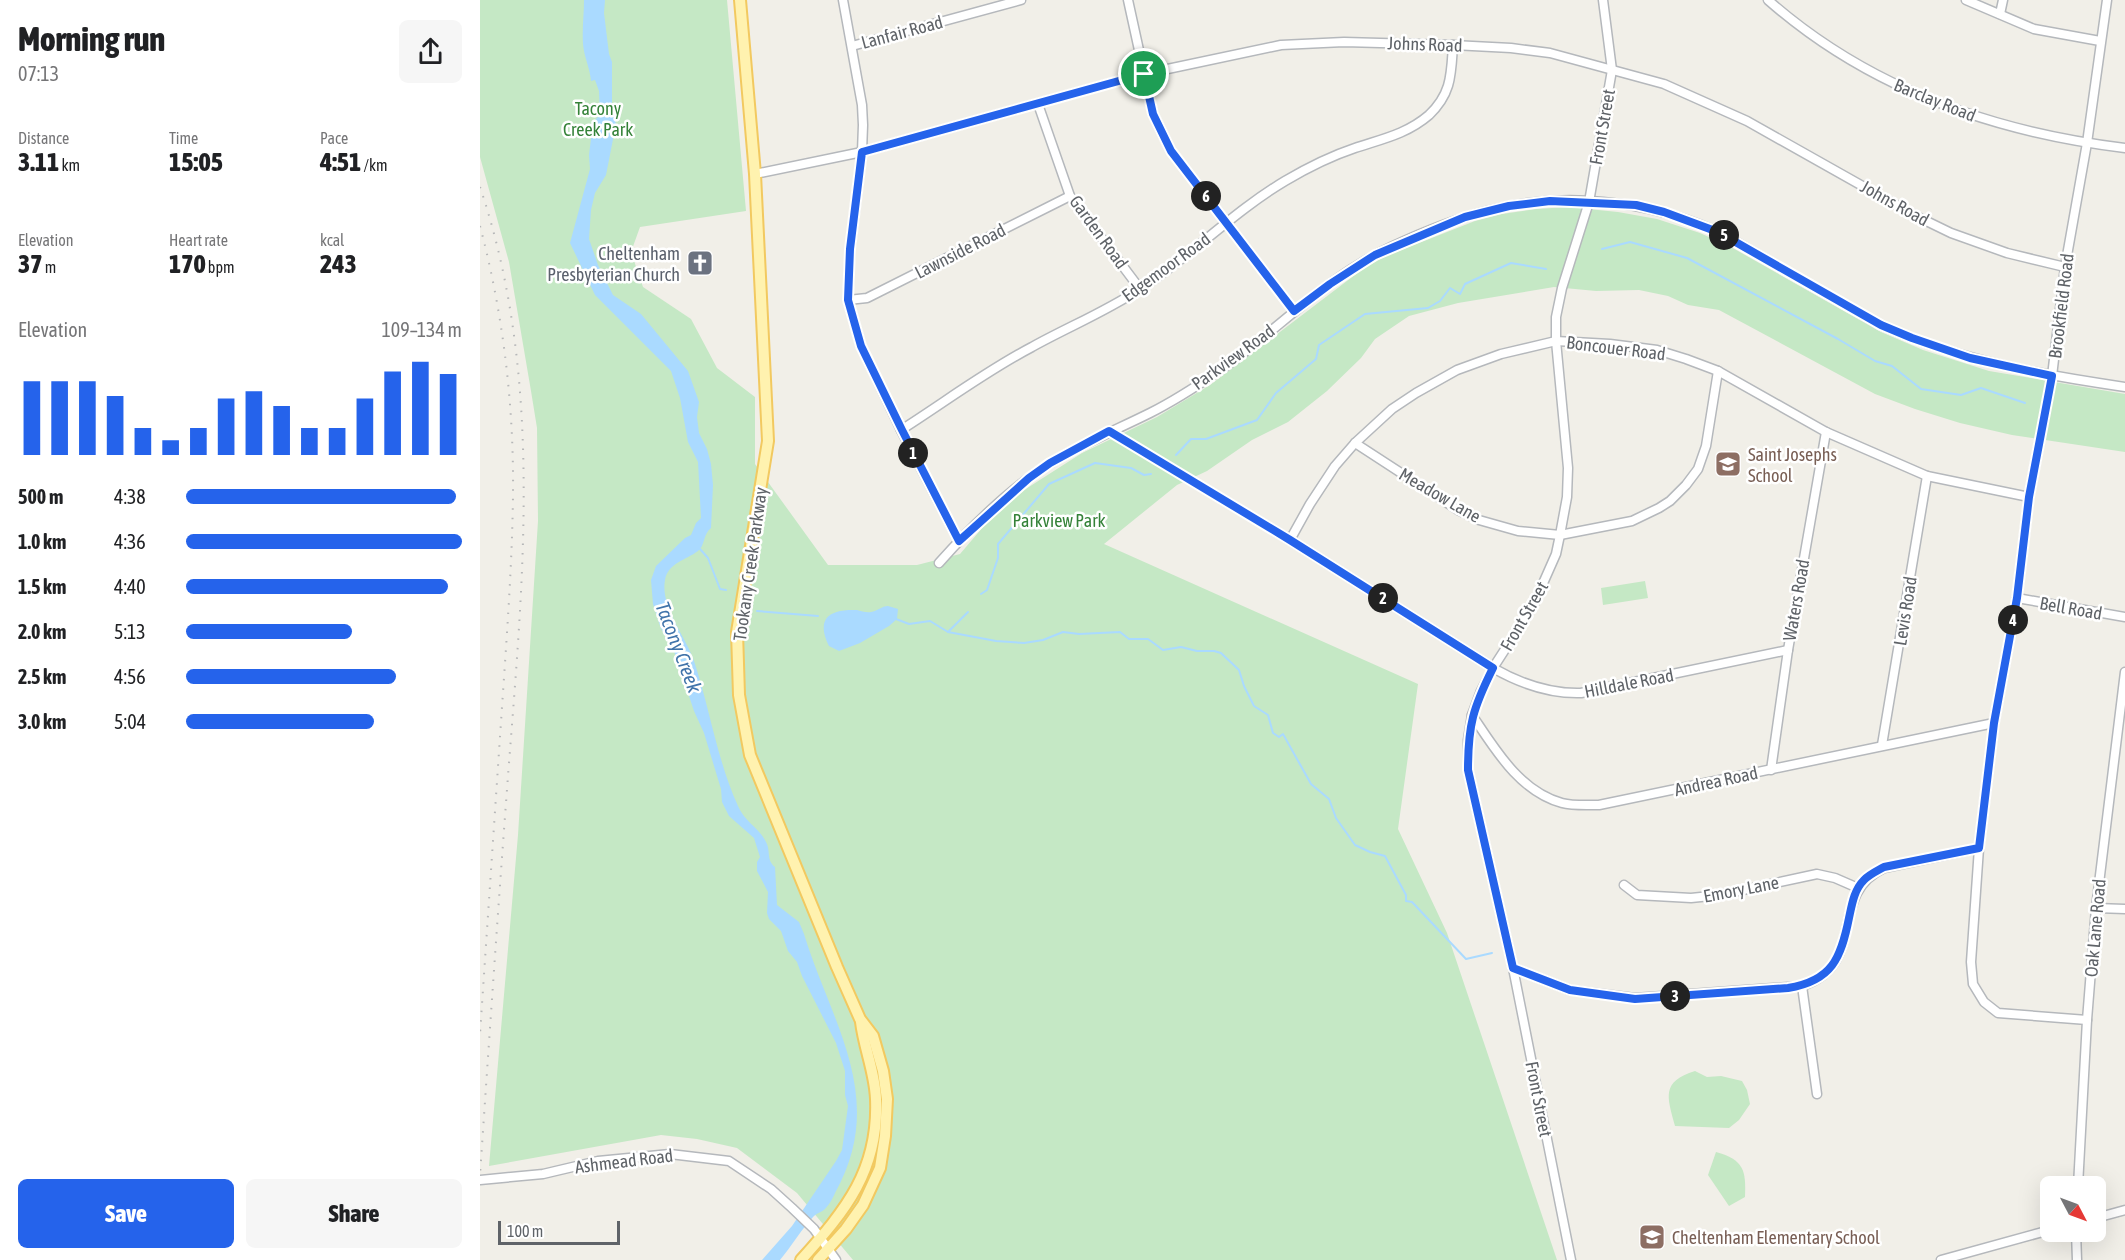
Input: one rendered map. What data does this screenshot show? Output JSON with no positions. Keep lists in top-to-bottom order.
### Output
{
  "streets": {
    "main road": ["Tookany Creek Parkway"],
    "street": [
      "Lanfair Road",
      "Johns Road",
      "Barclay Road",
      "Front Street",
      "Garden Road",
      "Lawnside Road",
      "Edgemoor Road",
      "Brookfield Road",
      "Boncouer Road",
      "Parkview Road",
      "Meadow Lane",
      "Waters Road",
      "Bell Road",
      "Levis Road",
      "Hilldale Road",
      "Andrea Road",
      "Emory Lane",
      "Oak Lane Road",
      "Ashmead Road"
    ]
  },
  "crossings": [
    ["Johns Road", "Front Street"],
    ["Johns Road", "Garden Road"],
    ["Johns Road", "Edgemoor Road"],
    ["Johns Road", "Brookfield Road"],
    ["Johns Road", "Tookany Creek Parkway"],
    ["Barclay Road", "Brookfield Road"],
    ["Front Street", "Boncouer Road"],
    ["Front Street", "Parkview Road"],
    ["Front Street", "Meadow Lane"],
    ["Front Street", "Hilldale Road"],
    ["Front Street", "Andrea Road"],
    ["Garden Road", "Lawnside Road"],
    ["Garden Road", "Edgemoor Road"],
    ["Brookfield Road", "Boncouer Road"],
    ["Brookfield Road", "Parkview Road"],
    ["Brookfield Road", "Bell Road"],
    ["Brookfield Road", "Andrea Road"],
    ["Brookfield Road", "Oak Lane Road"],
    ["Boncouer Road", "Meadow Lane"],
    ["Boncouer Road", "Waters Road"],
    ["Boncouer Road", "Levis Road"],
    ["Boncouer Road", "Hilldale Road"],
    ["Parkview Road", "Hilldale Road"],
    ["Tookany Creek Parkway", "Ashmead Road"],
    ["Waters Road", "Hilldale Road"],
    ["Waters Road", "Andrea Road"],
    ["Levis Road", "Andrea Road"]
  ],
  "water": ["Tacony Creek"],
  "parks": ["Tacony Creek Park", "Parkview Park"],
  "places": {
    "church": ["Cheltenham Presbyterian Church"],
    "school or university": ["Saint Josephs School", "Cheltenham Elementary School"]
  },
  "scale_bar": "100 m",
  "north": "bottom right",
  "page": {
    "heading": ["Morning run", "07:13"],
    "stats": [
      ["Distance", "3.11 km"],
      ["Time", "15:05"],
      ["Pace", "4:51 /km"],
      ["Elevation", "37 m"],
      ["Heart rate", "170 bpm"],
      ["kcal", "243"]
    ],
    "pins": [
      "6",
      "5",
      "1",
      "2",
      "4",
      "3"
    ],
    "chart": ["Elevation", "109–134 m"],
    "list": [
      {
        "name": "500 m",
        "note": "4:38"
      },
      {
        "name": "1.0 km",
        "note": "4:36"
      },
      {
        "name": "1.5 km",
        "note": "4:40"
      },
      {
        "name": "2.0 km",
        "note": "5:13"
      },
      {
        "name": "2.5 km",
        "note": "4:56"
      },
      {
        "name": "3.0 km",
        "note": "5:04"
      }
    ],
    "buttons": ["Save", "Share"],
    "scale": "100 m"
  }
}
